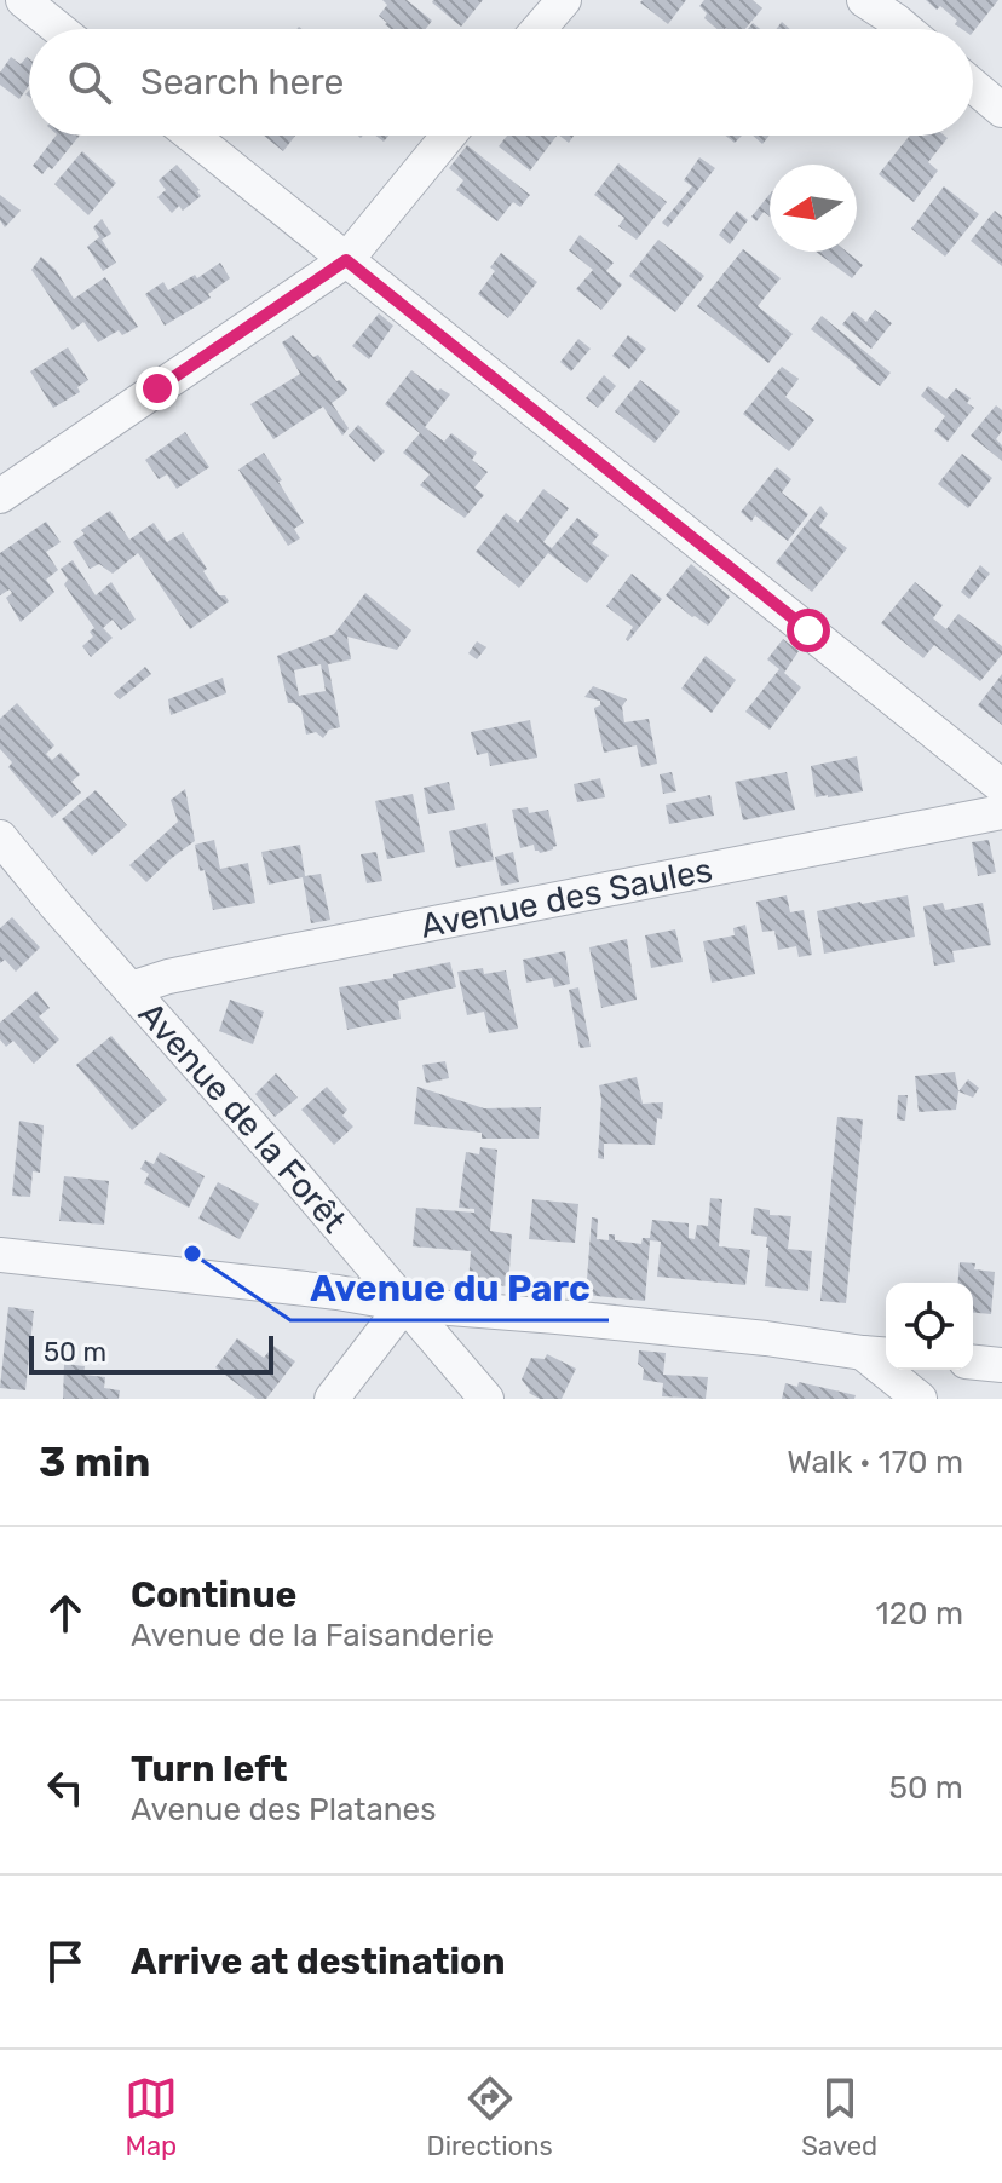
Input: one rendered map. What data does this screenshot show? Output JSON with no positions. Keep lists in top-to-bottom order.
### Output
{
  "streets": {
    "street": ["Avenue des Saules", "Avenue de la Forêt"]
  },
  "crossings": [
    ["Avenue des Saules", "Avenue de la Forêt"]
  ],
  "places": ["Avenue du Parc"],
  "scale_bar": "50 m",
  "north": "left",
  "page": {
    "search": "Search here",
    "scale": "50 m",
    "heading": ["3 min", "Walk · 170 m"],
    "list": [
      ["Continue", "Avenue de la Faisanderie", "120 m"],
      ["Turn left", "Avenue des Platanes", "50 m"],
      "Arrive at destination"
    ],
    "nav": ["Map", "Directions", "Saved"]
  }
}
